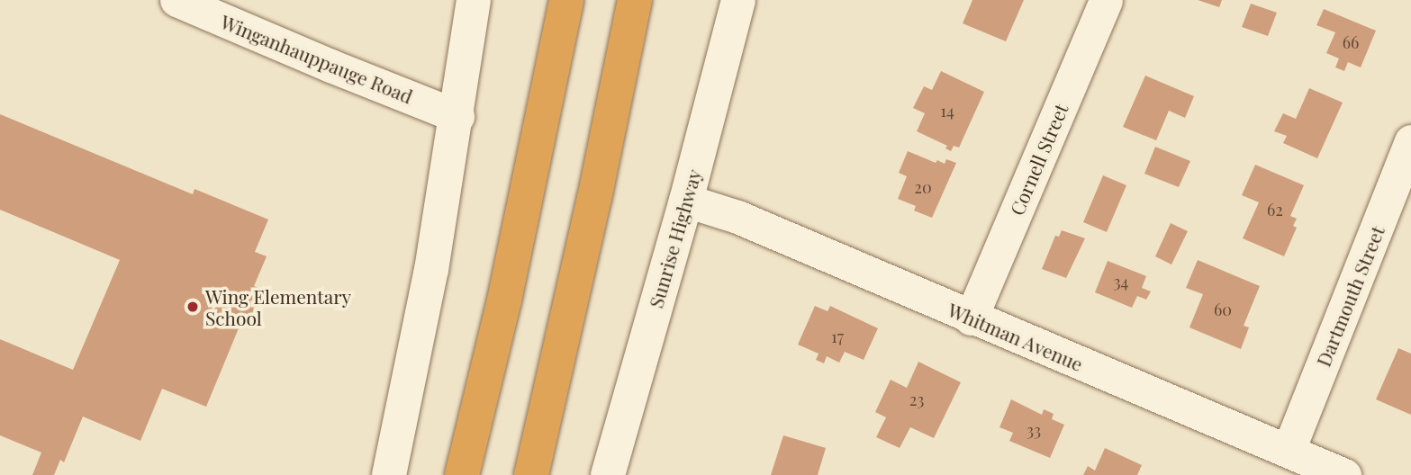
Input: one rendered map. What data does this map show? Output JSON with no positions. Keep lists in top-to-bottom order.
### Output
{
  "streets": {
    "main road": ["Sunrise Highway"],
    "street": [
      "Winganhauppauge Road",
      "Cornell Street",
      "Dartmouth Street",
      "Whitman Avenue"
    ]
  },
  "crossings": [
    ["Cornell Street", "Whitman Avenue"],
    ["Sunrise Highway", "Whitman Avenue"],
    ["Dartmouth Street", "Whitman Avenue"]
  ],
  "places": ["Wing Elementary School"],
  "house_numbers": [
    "66",
    "14",
    "20",
    "62",
    "34",
    "60",
    "17",
    "23",
    "33"
  ]
}
